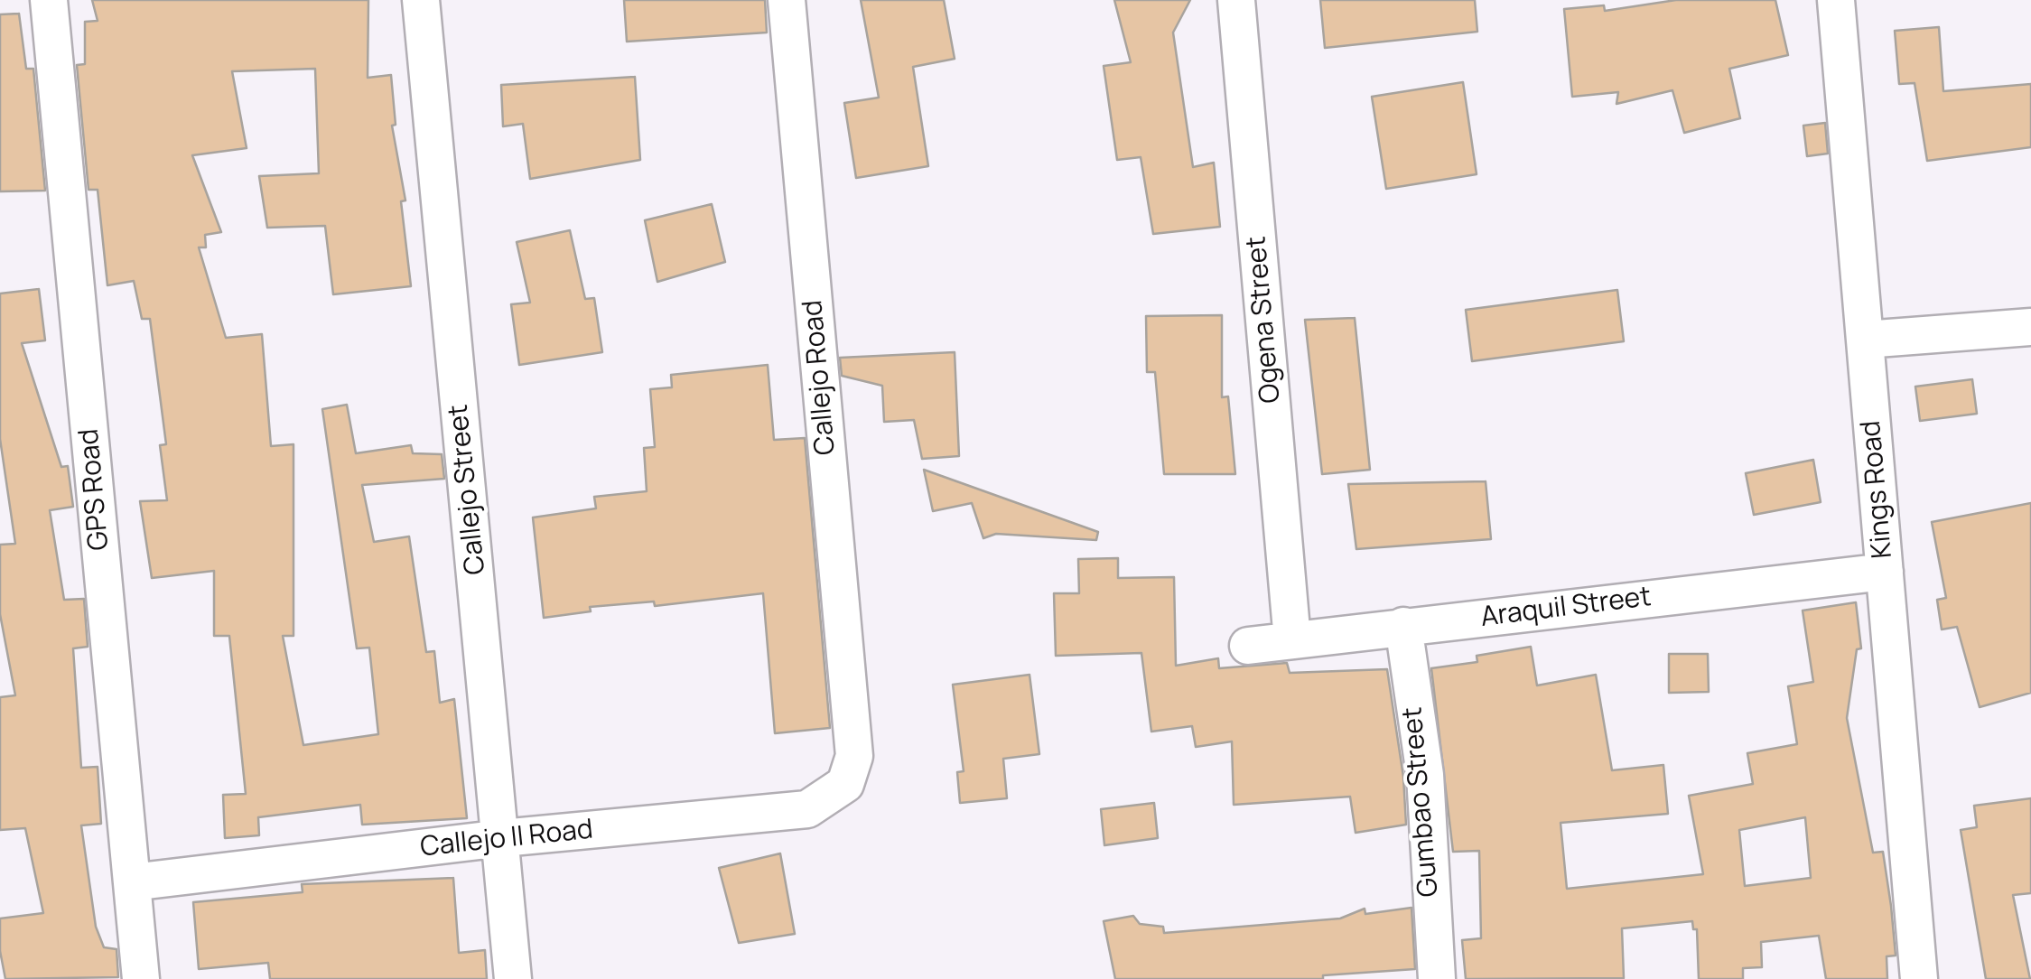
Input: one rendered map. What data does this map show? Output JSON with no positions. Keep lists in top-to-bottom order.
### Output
{
  "streets": {
    "street": [
      "Ogena Street",
      "Callejo Road",
      "GPS Road",
      "Callejo Street",
      "Kings Road",
      "Araquil Street",
      "Gumbao Street",
      "Callejo II Road"
    ]
  },
  "crossings": [
    ["Ogena Street", "Araquil Street"],
    ["Callejo Road", "Callejo II Road"],
    ["GPS Road", "Callejo II Road"],
    ["Callejo Street", "Callejo II Road"],
    ["Kings Road", "Araquil Street"],
    ["Araquil Street", "Gumbao Street"]
  ]
}
